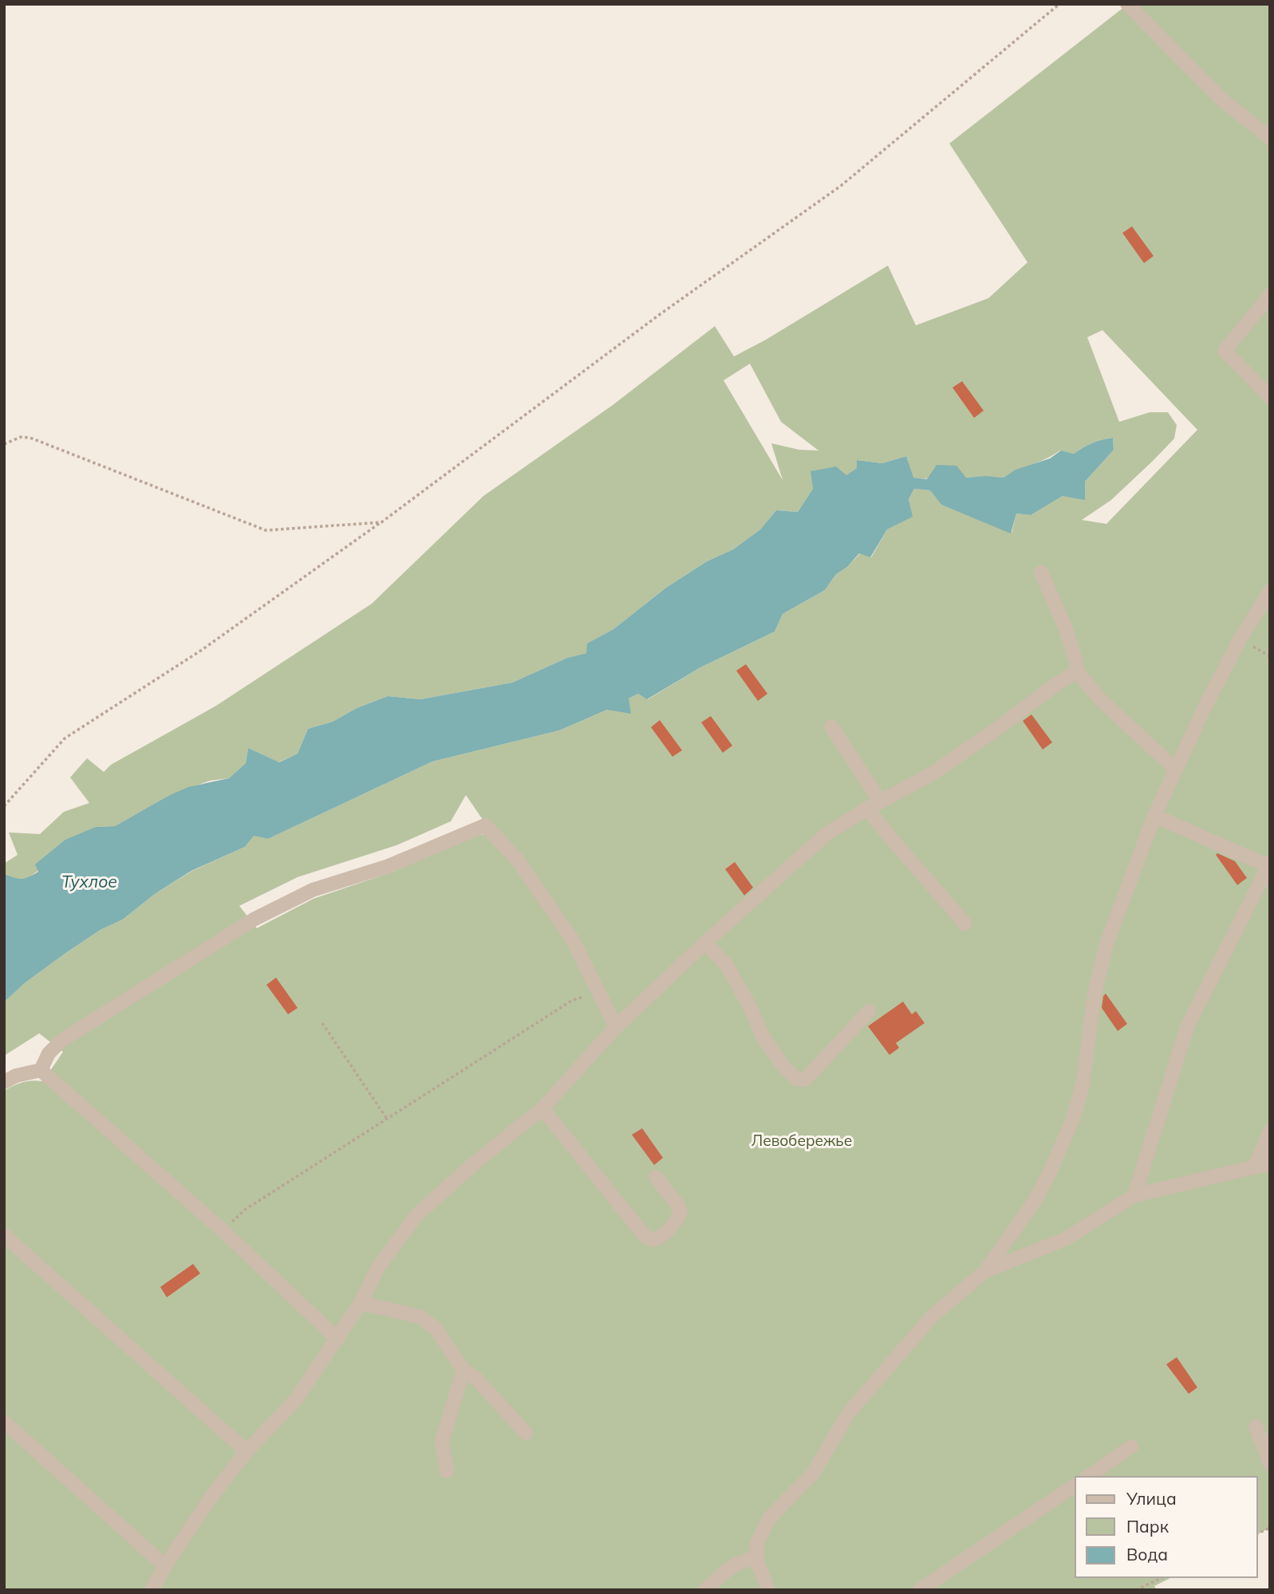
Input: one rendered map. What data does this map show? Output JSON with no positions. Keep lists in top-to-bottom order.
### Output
{
  "water": ["Тухлое"],
  "parks": ["Левобережье"],
  "legend": ["Улица", "Парк", "Вода"]
}
